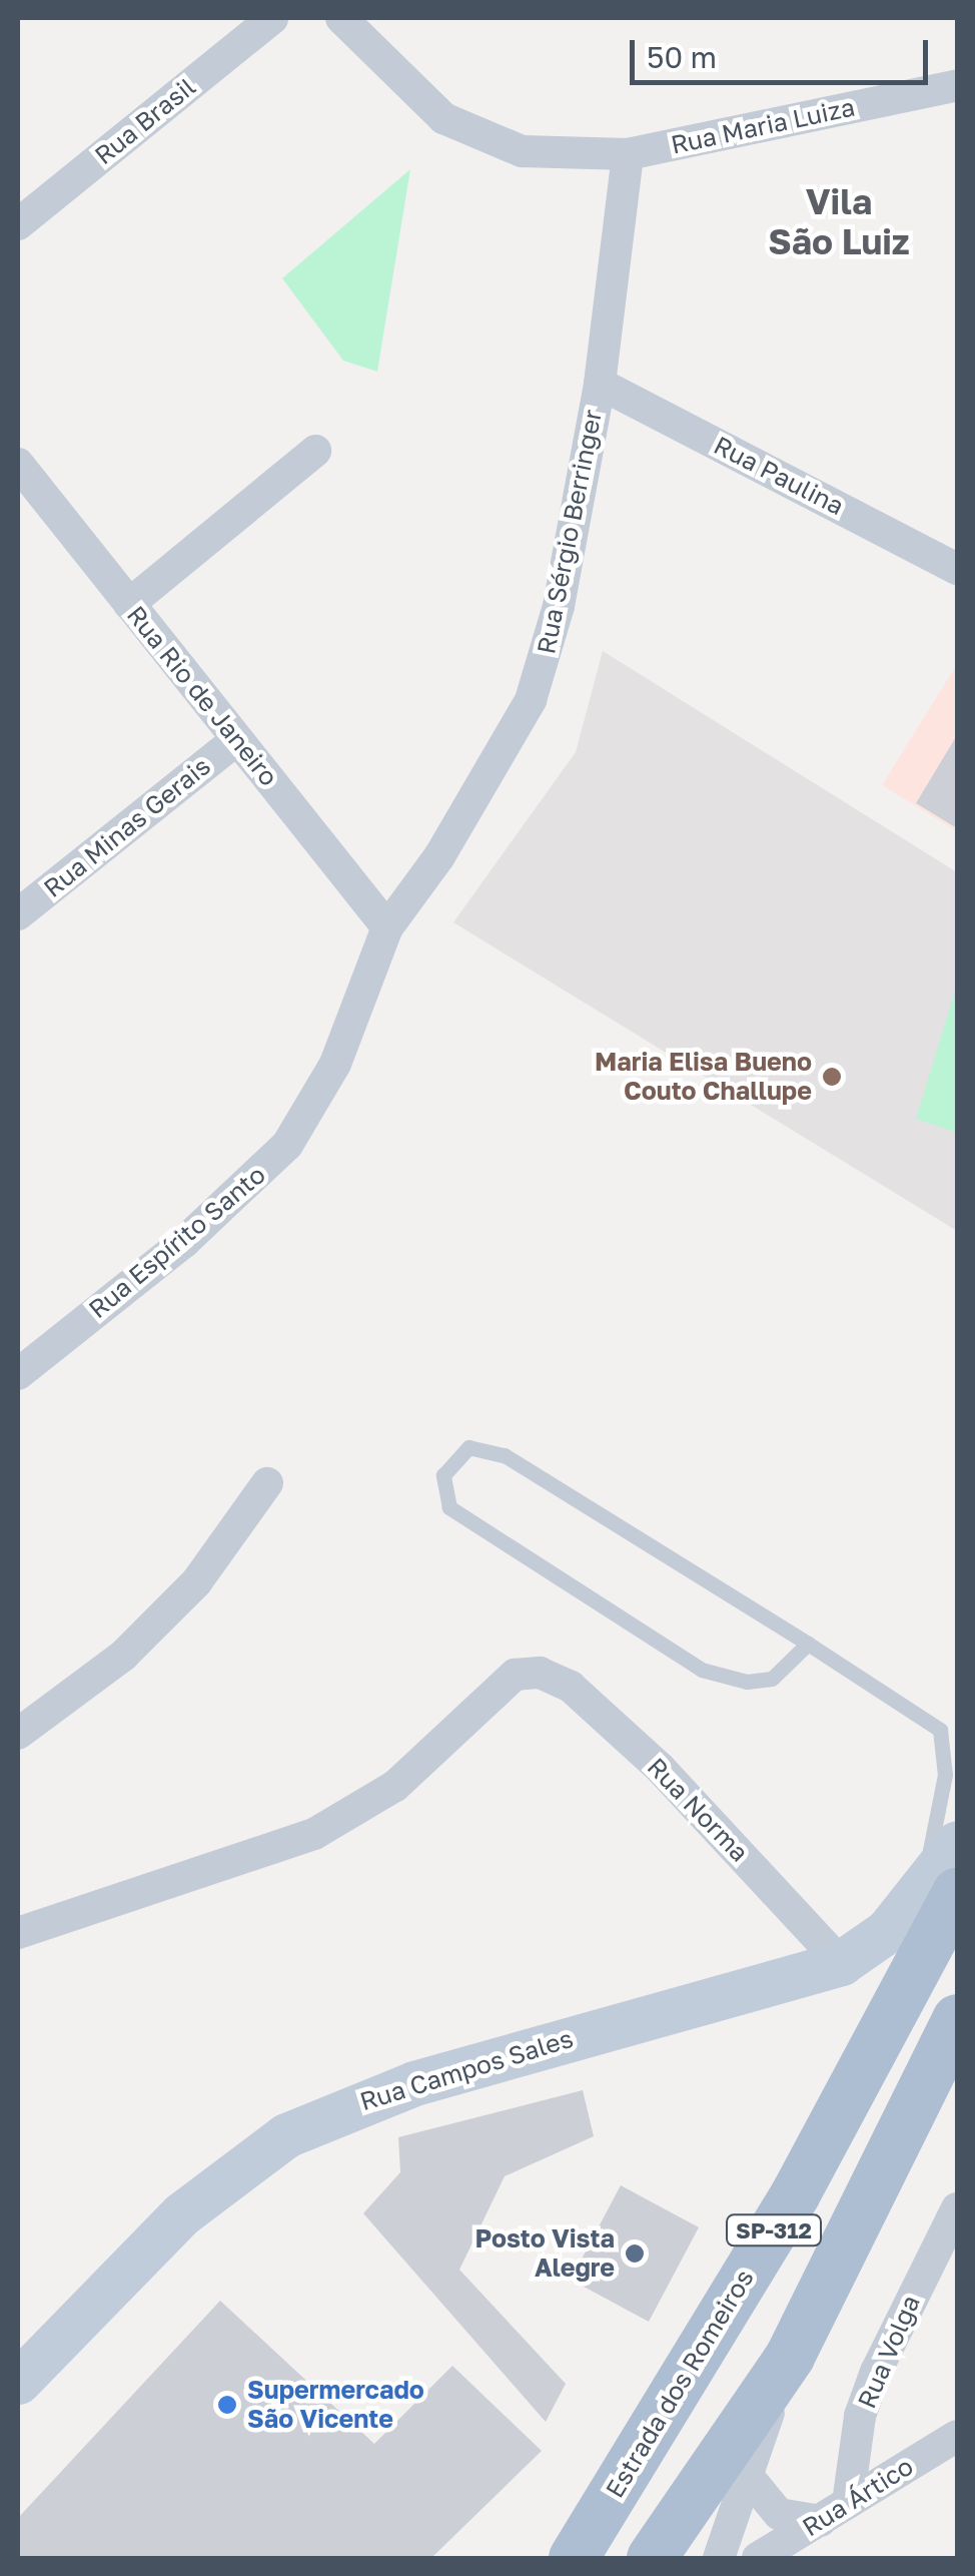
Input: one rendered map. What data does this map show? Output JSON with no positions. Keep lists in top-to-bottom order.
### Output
{
  "streets": {
    "main road": ["SP-312", "Estrada dos Romeiros"],
    "street": [
      "Rua Brasil",
      "Rua Maria Luiza",
      "Rua Paulina",
      "Rua Sérgio Berringer",
      "Rua Rio de Janeiro",
      "Rua Minas Gerais",
      "Rua Espírito Santo",
      "Rua Norma",
      "Rua Campos Sales",
      "Rua Volga",
      "Rua Ártico"
    ]
  },
  "crossings": [
    ["Rua Maria Luiza", "Rua Sérgio Berringer"],
    ["Rua Paulina", "Rua Sérgio Berringer"],
    ["Rua Sérgio Berringer", "Rua Rio de Janeiro"],
    ["Rua Sérgio Berringer", "Rua Espírito Santo"],
    ["Rua Rio de Janeiro", "Rua Minas Gerais"],
    ["Rua Rio de Janeiro", "Rua Espírito Santo"],
    ["Rua Norma", "Rua Campos Sales"],
    ["Rua Campos Sales", "Estrada dos Romeiros"],
    ["Rua Volga", "Rua Ártico"]
  ],
  "districts": ["Vila São Luiz"],
  "places": ["Maria Elisa Bueno Couto Challupe", "Posto Vista Alegre", "Supermercado São Vicente"],
  "scale_bar": "50 m"
}
